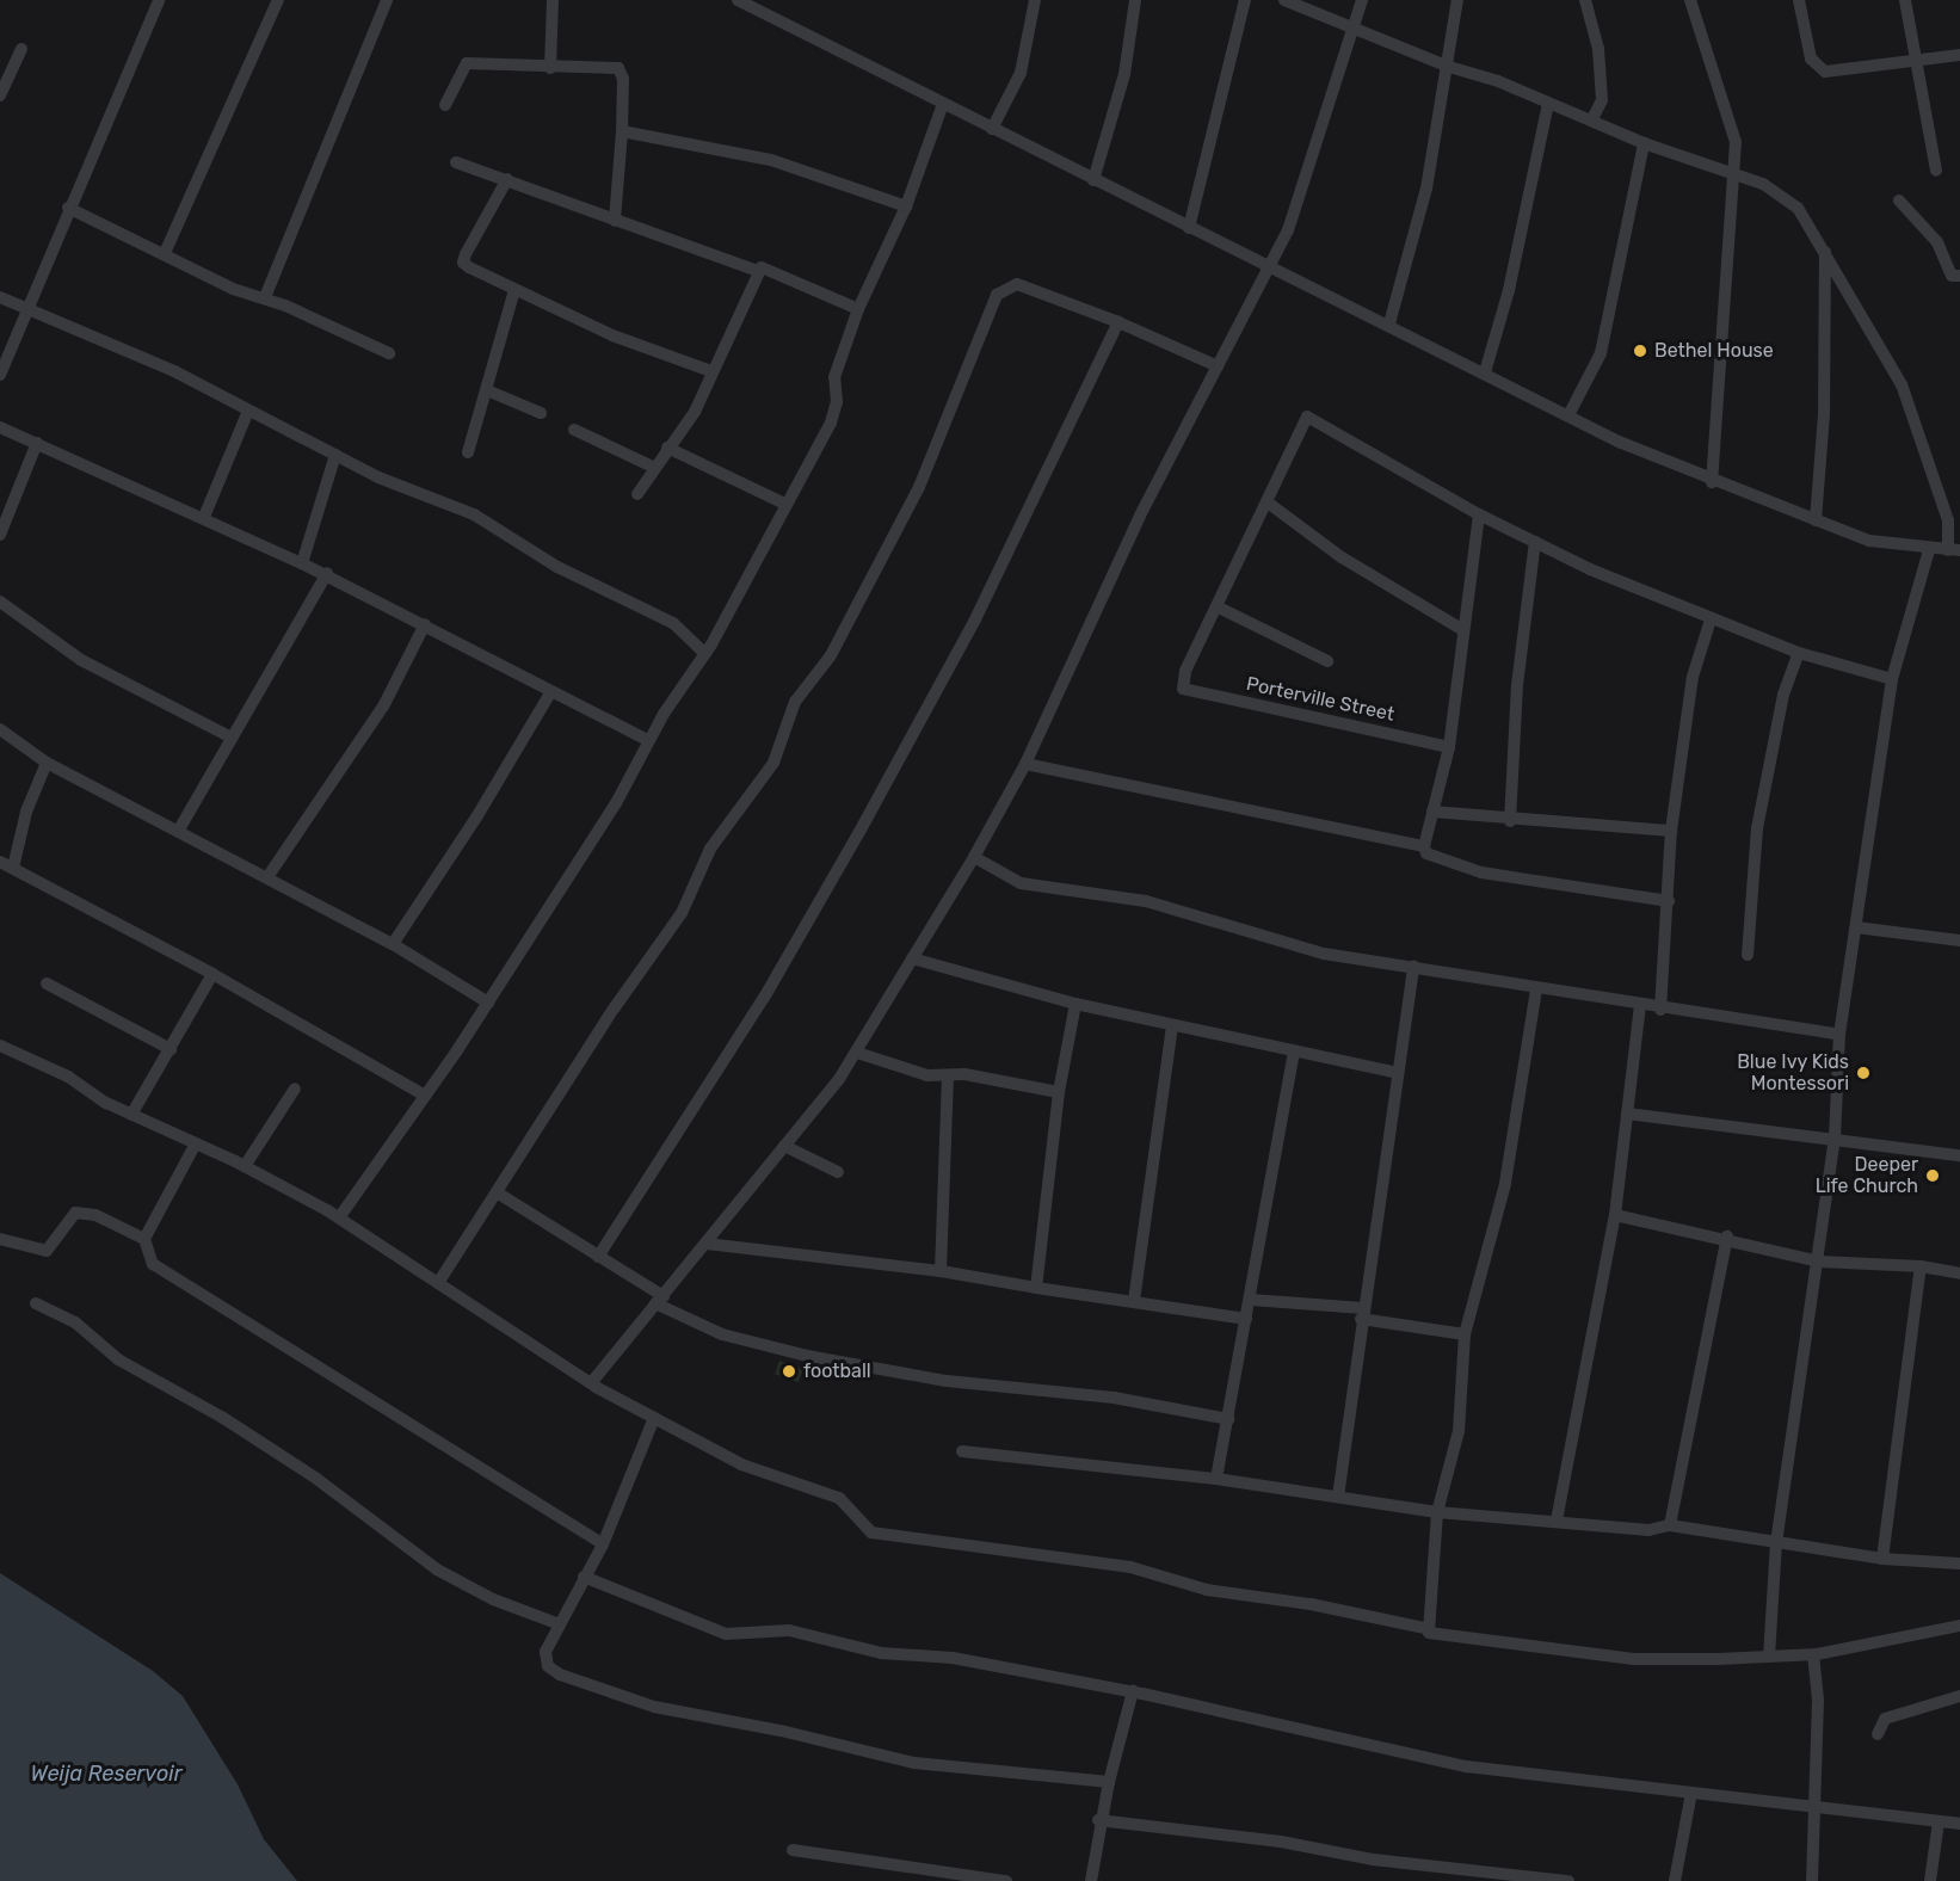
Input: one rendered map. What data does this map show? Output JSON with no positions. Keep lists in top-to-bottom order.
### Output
{
  "streets": {
    "street": ["Porterville Street"]
  },
  "water": ["Weija Reservoir"],
  "places": [
    "Bethel House",
    "Blue Ivy Kids Montessori",
    "Deeper Life Church",
    "football"
  ]
}
